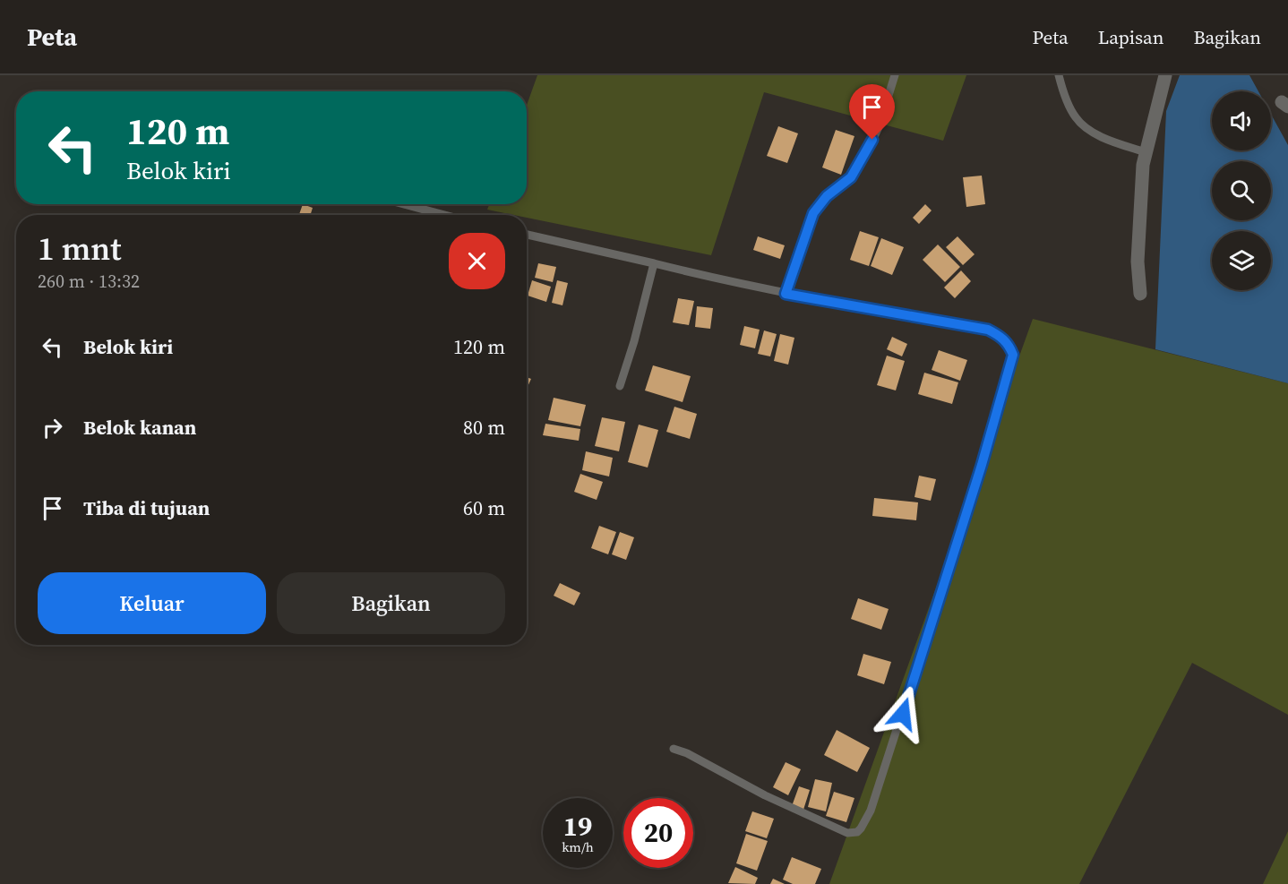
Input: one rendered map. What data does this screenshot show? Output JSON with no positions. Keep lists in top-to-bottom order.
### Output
{
  "page": {
    "header": "Peta",
    "nav": ["Peta", "Lapisan", "Bagikan"],
    "turn": ["120 m", "Belok kiri"],
    "heading": ["1 mnt", "260 m · 13:32"],
    "list": [
      {
        "name": "Belok kiri",
        "value": "120 m"
      },
      {
        "name": "Belok kanan",
        "value": "80 m"
      },
      {
        "name": "Tiba di tujuan",
        "value": "60 m"
      }
    ],
    "buttons": ["Keluar", "Bagikan"],
    "speed": "19 km/h",
    "limit": "20"
  }
}
